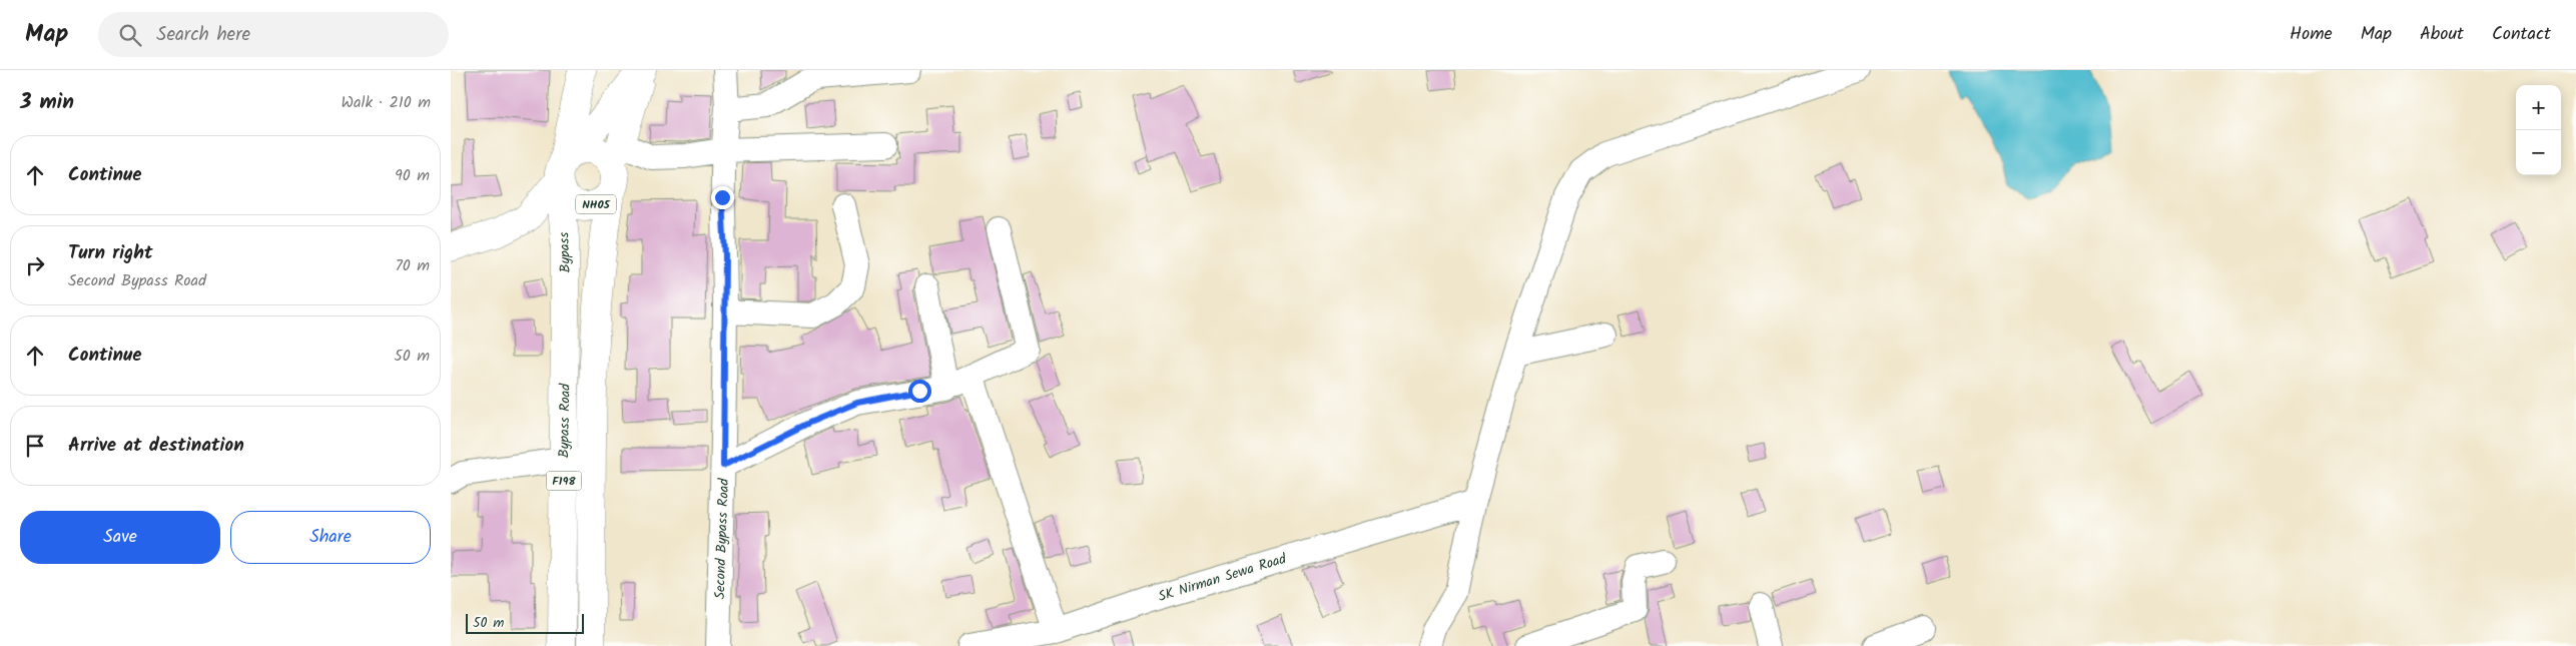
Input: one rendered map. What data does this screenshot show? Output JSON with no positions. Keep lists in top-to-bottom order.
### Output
{
  "streets": {
    "main road": [
      "NH05",
      "Bypass",
      "Bypass Road",
      "F198"
    ],
    "street": ["Second Bypass Road", "SK Nirman Sewa Road"]
  },
  "crossings": [
    ["NH05", "Bypass"],
    ["NH05", "F198"],
    ["Bypass", "Bypass Road"]
  ],
  "scale_bar": "50 m",
  "page": {
    "header": "Map",
    "search": "Search here",
    "nav": [
      "Home",
      "Map",
      "About",
      "Contact"
    ],
    "heading": ["3 min", "Walk · 210 m"],
    "map_buttons": ["+", "−"],
    "list": [
      ["Continue", "90 m"],
      ["Turn right", "Second Bypass Road", "70 m"],
      ["Continue", "50 m"],
      "Arrive at destination"
    ],
    "buttons": ["Save", "Share"],
    "scale": "50 m"
  }
}
